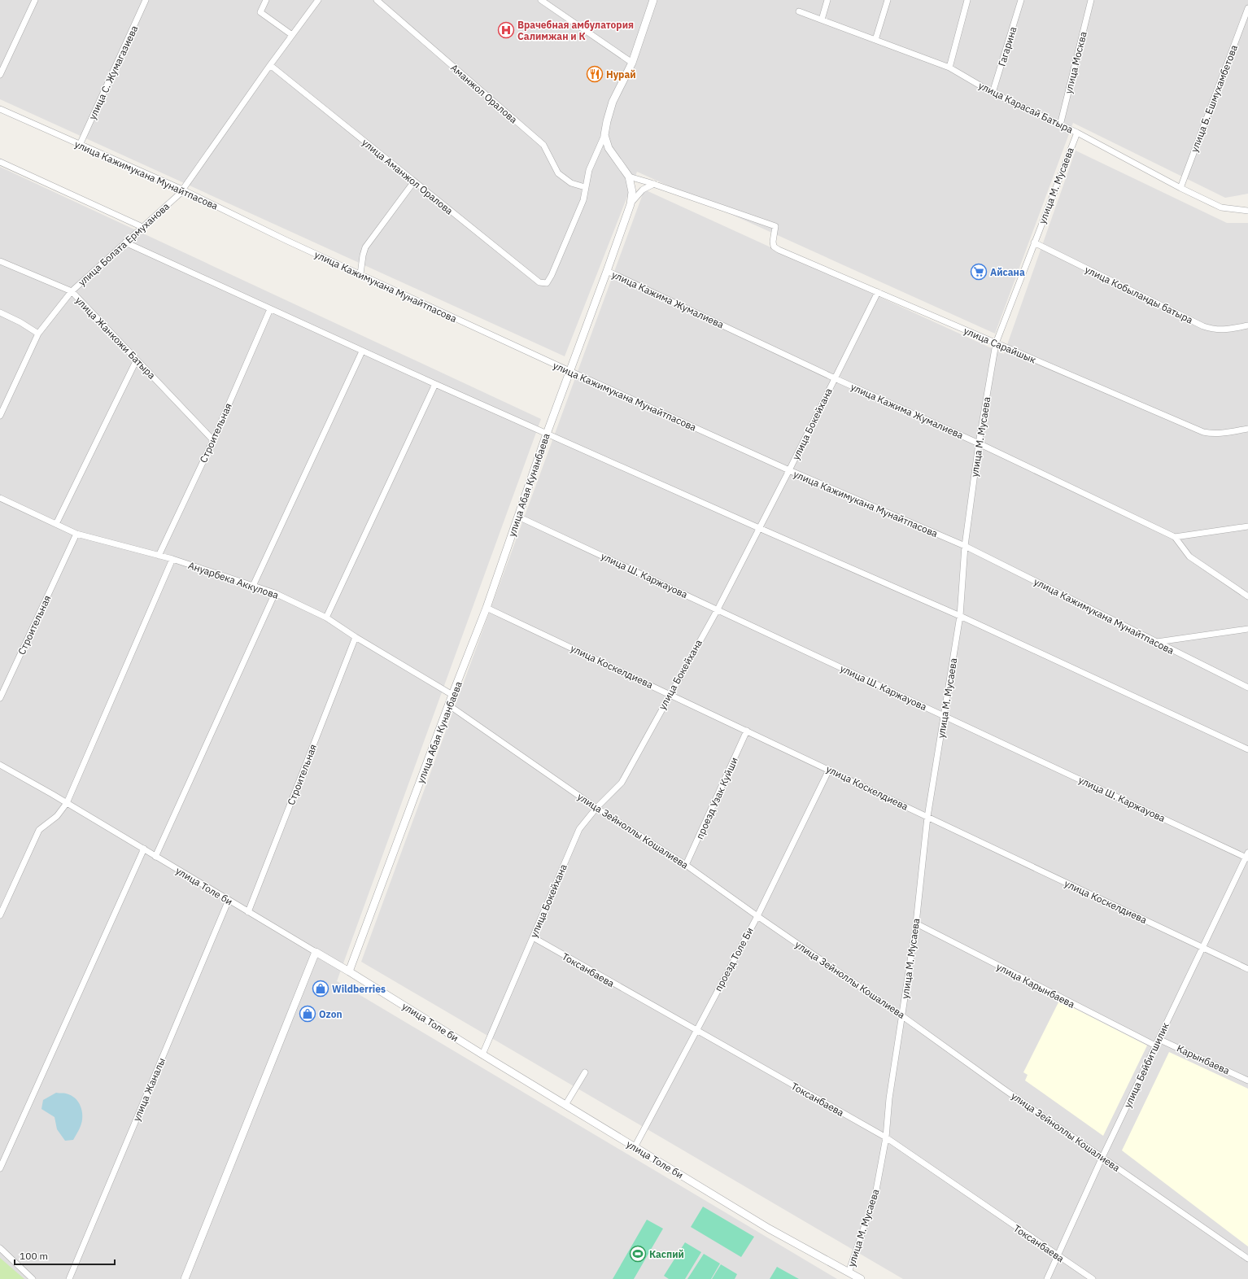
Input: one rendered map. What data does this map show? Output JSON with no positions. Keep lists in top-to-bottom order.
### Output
{
  "streets": {
    "street": [
      "Гагарина",
      "улица Москва",
      "улица С. Жумагазиева",
      "Аманжол Оралова",
      "улица Б. Ешмухамбетова",
      "улица Карасай Батыра",
      "улица Кажимукана Мунайтпасова",
      "улица Аманжол Оралова",
      "улица М. Мусаева",
      "улица Болата Ермуханова",
      "улица Кобыланды батыра",
      "улица Кажима Жумалиева",
      "улица Жанкожи Батыра",
      "улица Сарайшык",
      "улица Бокейхана",
      "Строительная",
      "улица Абая Кунанбаева",
      "улица Ш. Каржауова",
      "Ануарбека Аккулова",
      "улица Коскелдиева",
      "проезд Узак Куйши",
      "улица Зейноллы Кошалиева",
      "улица Толе би",
      "проезд Толе Би",
      "Токсанбаева",
      "улица Карынбаева",
      "Карынбаева",
      "улица Бейбитшилик",
      "улица Жаналы"
    ]
  },
  "crossings": [
    ["Гагарина", "улица Карасай Батыра"],
    ["улица Москва", "улица Карасай Батыра"],
    ["улица С. Жумагазиева", "улица Кажимукана Мунайтпасова"],
    ["Аманжол Оралова", "улица Аманжол Оралова"],
    ["улица Б. Ешмухамбетова", "улица Карасай Батыра"],
    ["улица Карасай Батыра", "улица М. Мусаева"],
    ["улица Кажимукана Мунайтпасова", "улица М. Мусаева"],
    ["улица Кажимукана Мунайтпасова", "улица Болата Ермуханова"],
    ["улица Кажимукана Мунайтпасова", "улица Бокейхана"],
    ["улица Кажимукана Мунайтпасова", "улица Абая Кунанбаева"],
    ["улица Аманжол Оралова", "улица Болата Ермуханова"],
    ["улица М. Мусаева", "улица Кобыланды батыра"],
    ["улица М. Мусаева", "улица Кажима Жумалиева"],
    ["улица М. Мусаева", "улица Сарайшык"],
    ["улица М. Мусаева", "улица Ш. Каржауова"],
    ["улица М. Мусаева", "улица Коскелдиева"],
    ["улица М. Мусаева", "улица Зейноллы Кошалиева"],
    ["улица М. Мусаева", "улица Толе би"],
    ["улица М. Мусаева", "Токсанбаева"],
    ["улица М. Мусаева", "улица Карынбаева"],
    ["улица Болата Ермуханова", "улица Жанкожи Батыра"],
    ["улица Кажима Жумалиева", "улица Бокейхана"],
    ["улица Кажима Жумалиева", "улица Абая Кунанбаева"],
    ["улица Жанкожи Батыра", "Строительная"],
    ["улица Сарайшык", "улица Бокейхана"],
    ["улица Бокейхана", "улица Ш. Каржауова"],
    ["улица Бокейхана", "улица Коскелдиева"],
    ["улица Бокейхана", "улица Зейноллы Кошалиева"],
    ["улица Бокейхана", "улица Толе би"],
    ["улица Бокейхана", "Токсанбаева"],
    ["Строительная", "Ануарбека Аккулова"],
    ["Строительная", "улица Толе би"],
    ["улица Абая Кунанбаева", "улица Ш. Каржауова"],
    ["улица Абая Кунанбаева", "Ануарбека Аккулова"],
    ["улица Абая Кунанбаева", "улица Коскелдиева"],
    ["улица Абая Кунанбаева", "улица Зейноллы Кошалиева"],
    ["улица Абая Кунанбаева", "улица Толе би"],
    ["улица Ш. Каржауова", "улица Бейбитшилик"],
    ["улица Коскелдиева", "проезд Узак Куйши"],
    ["улица Коскелдиева", "проезд Толе Би"],
    ["улица Коскелдиева", "улица Бейбитшилик"],
    ["проезд Узак Куйши", "улица Зейноллы Кошалиева"],
    ["улица Зейноллы Кошалиева", "проезд Толе Би"],
    ["улица Зейноллы Кошалиева", "улица Бейбитшилик"],
    ["улица Толе би", "проезд Толе Би"],
    ["улица Толе би", "улица Жаналы"],
    ["проезд Толе Би", "Токсанбаева"],
    ["Токсанбаева", "улица Бейбитшилик"],
    ["улица Карынбаева", "улица Бейбитшилик"],
    ["Карынбаева", "улица Бейбитшилик"]
  ],
  "places": {
    "hospital": ["Врачебная амбулатория Салимжан и К"],
    "restaurant": ["Нурай"],
    "supermarket": ["Айсана"],
    "shop": ["Wildberries", "Ozon"],
    "sports": ["Каспий"]
  },
  "scale_bar": "100 m"
}
